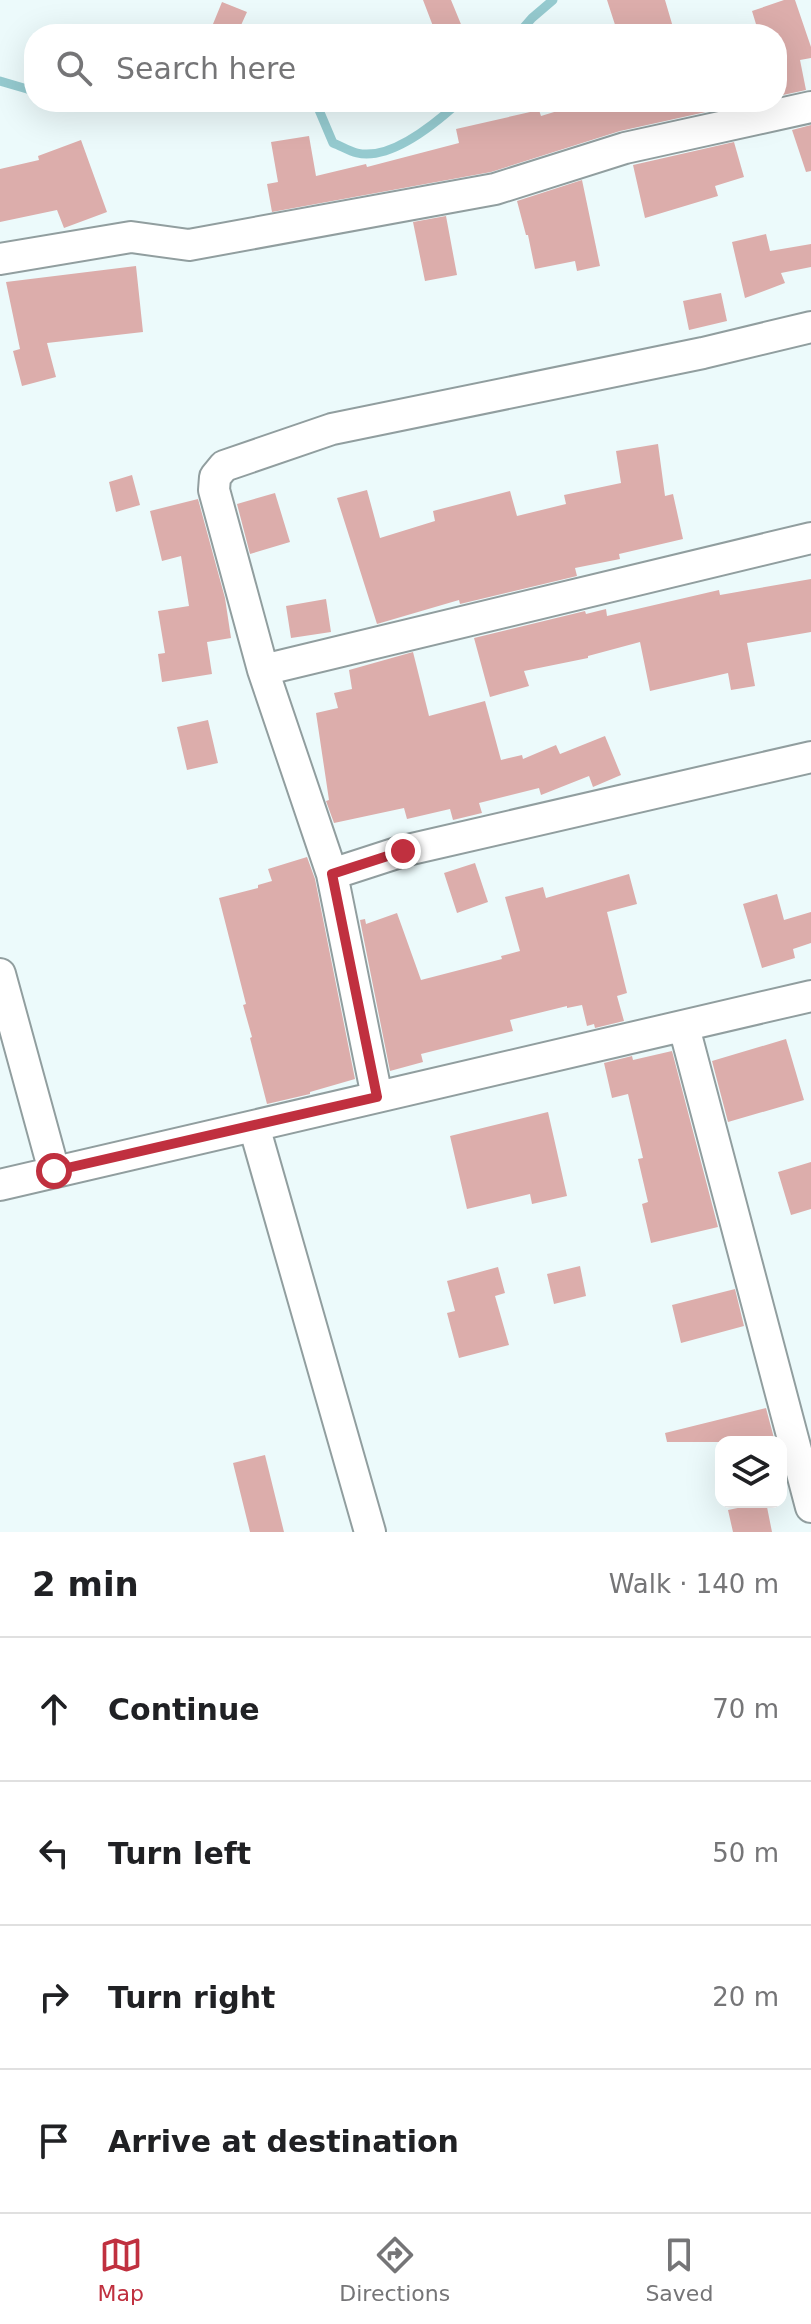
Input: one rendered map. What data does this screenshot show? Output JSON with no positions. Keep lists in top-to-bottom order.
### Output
{
  "page": {
    "search": "Search here",
    "heading": ["2 min", "Walk · 140 m"],
    "list": [
      ["Continue", "70 m"],
      ["Turn left", "50 m"],
      ["Turn right", "20 m"],
      "Arrive at destination"
    ],
    "nav": ["Map", "Directions", "Saved"]
  }
}
